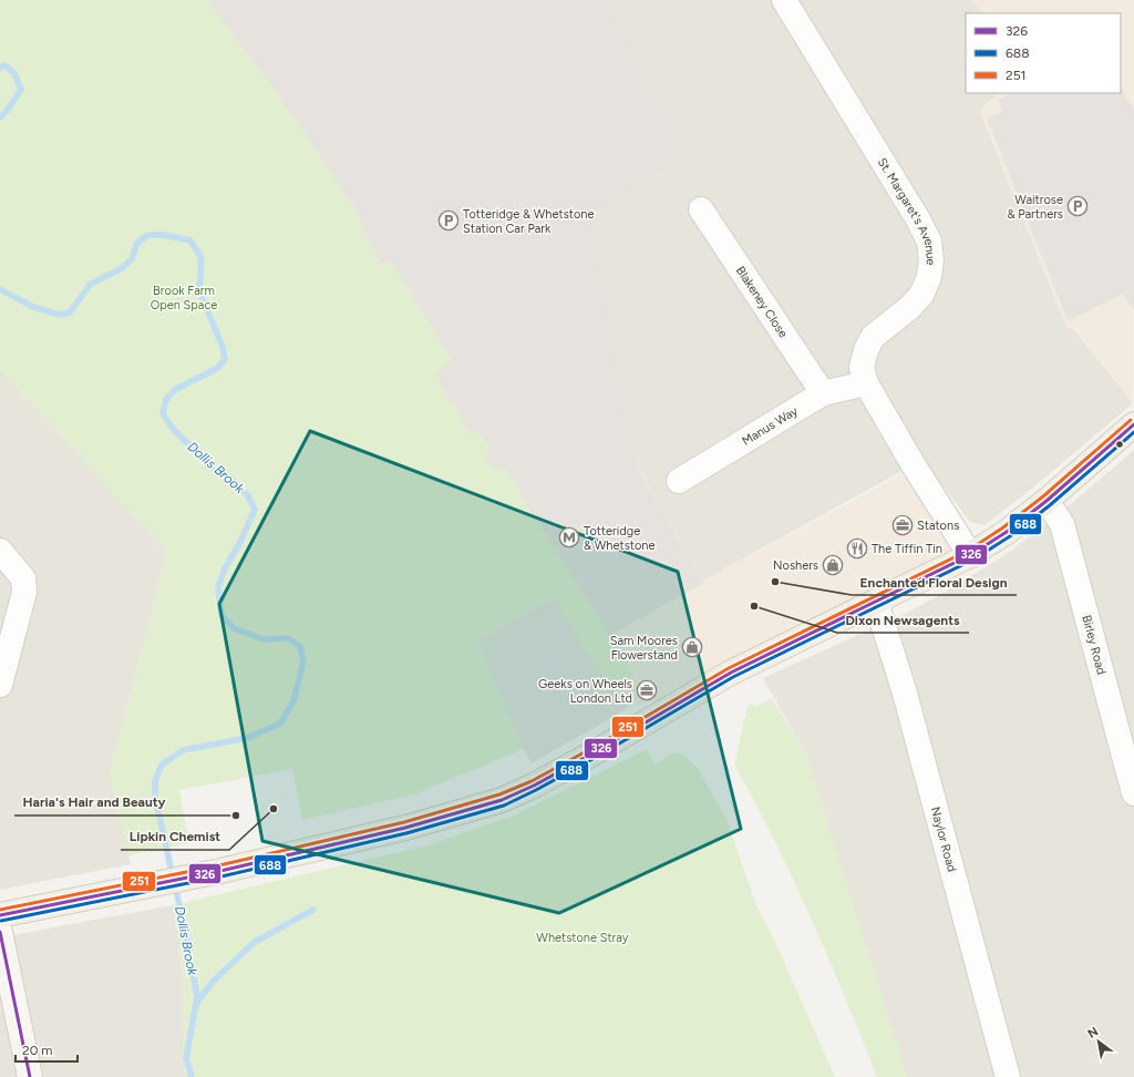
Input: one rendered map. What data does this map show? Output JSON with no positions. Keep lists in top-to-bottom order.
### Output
{
  "streets": {
    "street": [
      "St. Margaret's Avenue",
      "Blakeney Close",
      "Manus Way",
      "Birley Road",
      "Naylor Road"
    ]
  },
  "crossings": [
    ["St. Margaret's Avenue", "Manus Way"],
    ["Blakeney Close", "Manus Way"]
  ],
  "water": ["Dollis Brook"],
  "parks": ["Brook Farm Open Space", "Whetstone Stray"],
  "places": {
    "parking": ["Waitrose & Partners", "Totteridge & Whetstone Station Car Park"],
    "office": ["Statons", "Geeks on Wheels London Ltd"],
    "metro station": ["Totteridge & Whetstone"],
    "restaurant": ["The Tiffin Tin"],
    "shop": ["Noshers", "Sam Moores Flowerstand"],
    "other": [
      "Enchanted Floral Design",
      "Dixon Newsagents",
      "Lipkin Chemist",
      "Haria's Hair and Beauty"
    ]
  },
  "lines": ["transit line 251", "transit line 326", "transit line 688"],
  "legend": ["326", "688", "251"],
  "scale_bar": "20 m",
  "north": "top left"
}
